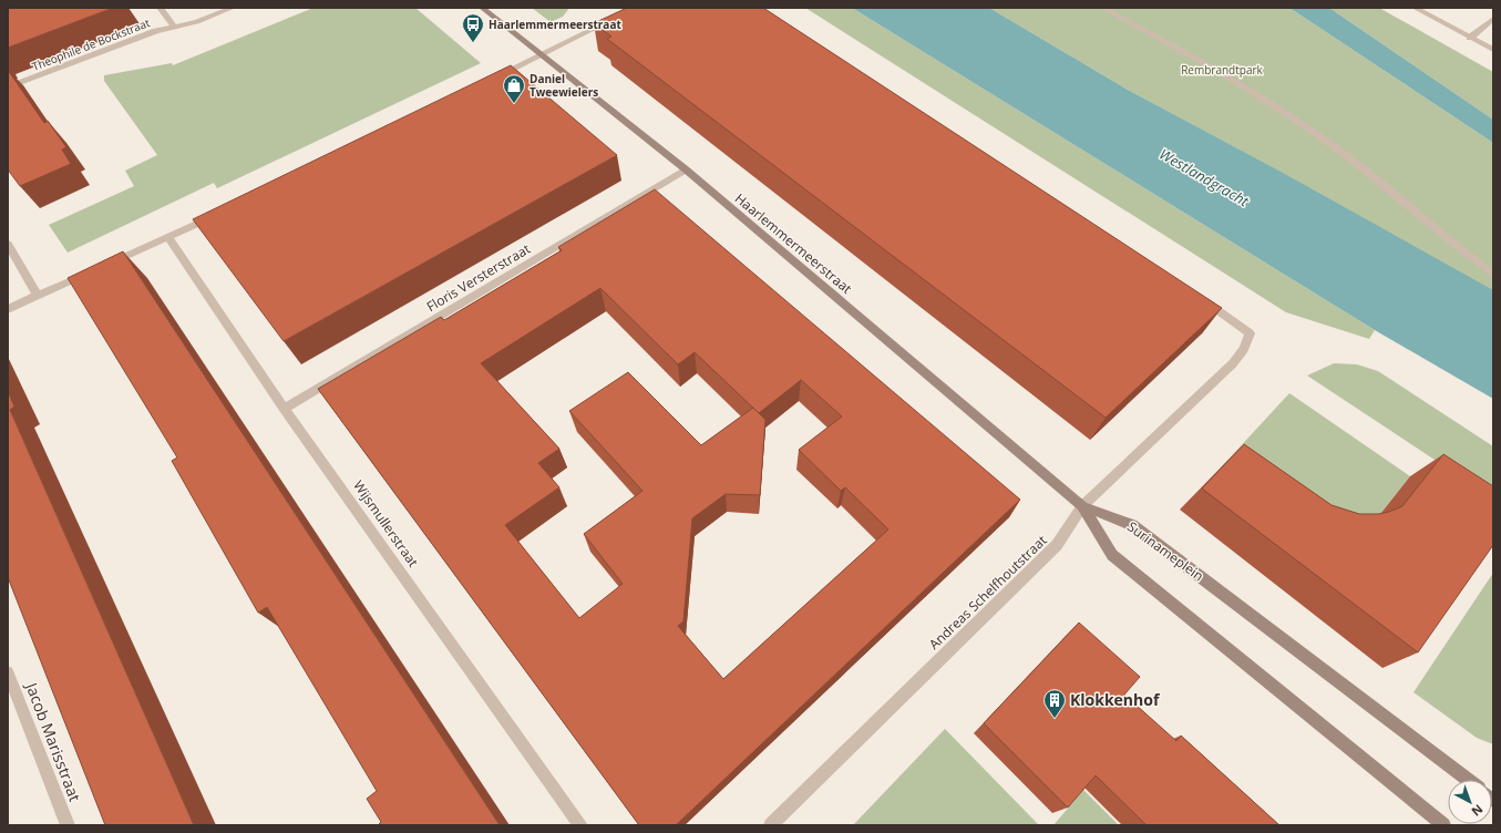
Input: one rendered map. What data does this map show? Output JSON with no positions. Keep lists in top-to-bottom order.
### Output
{
  "streets": {
    "main road": ["Haarlemmermeerstraat", "Surinameplein"],
    "street": [
      "Theophile de Bockstraat",
      "Floris Versterstraat",
      "Wijsmullerstraat",
      "Andreas Schelfhoutstraat",
      "Jacob Marisstraat"
    ]
  },
  "crossings": [
    ["Haarlemmermeerstraat", "Floris Versterstraat"],
    ["Haarlemmermeerstraat", "Surinameplein"],
    ["Haarlemmermeerstraat", "Andreas Schelfhoutstraat"],
    ["Floris Versterstraat", "Wijsmullerstraat"],
    ["Surinameplein", "Andreas Schelfhoutstraat"]
  ],
  "water": ["Westlandgracht"],
  "parks": ["Rembrandtpark"],
  "places": {
    "bus stop": ["Haarlemmermeerstraat"],
    "shop": ["Daniel Tweewielers"],
    "building": ["Klokkenhof"]
  },
  "north": "bottom right"
}
